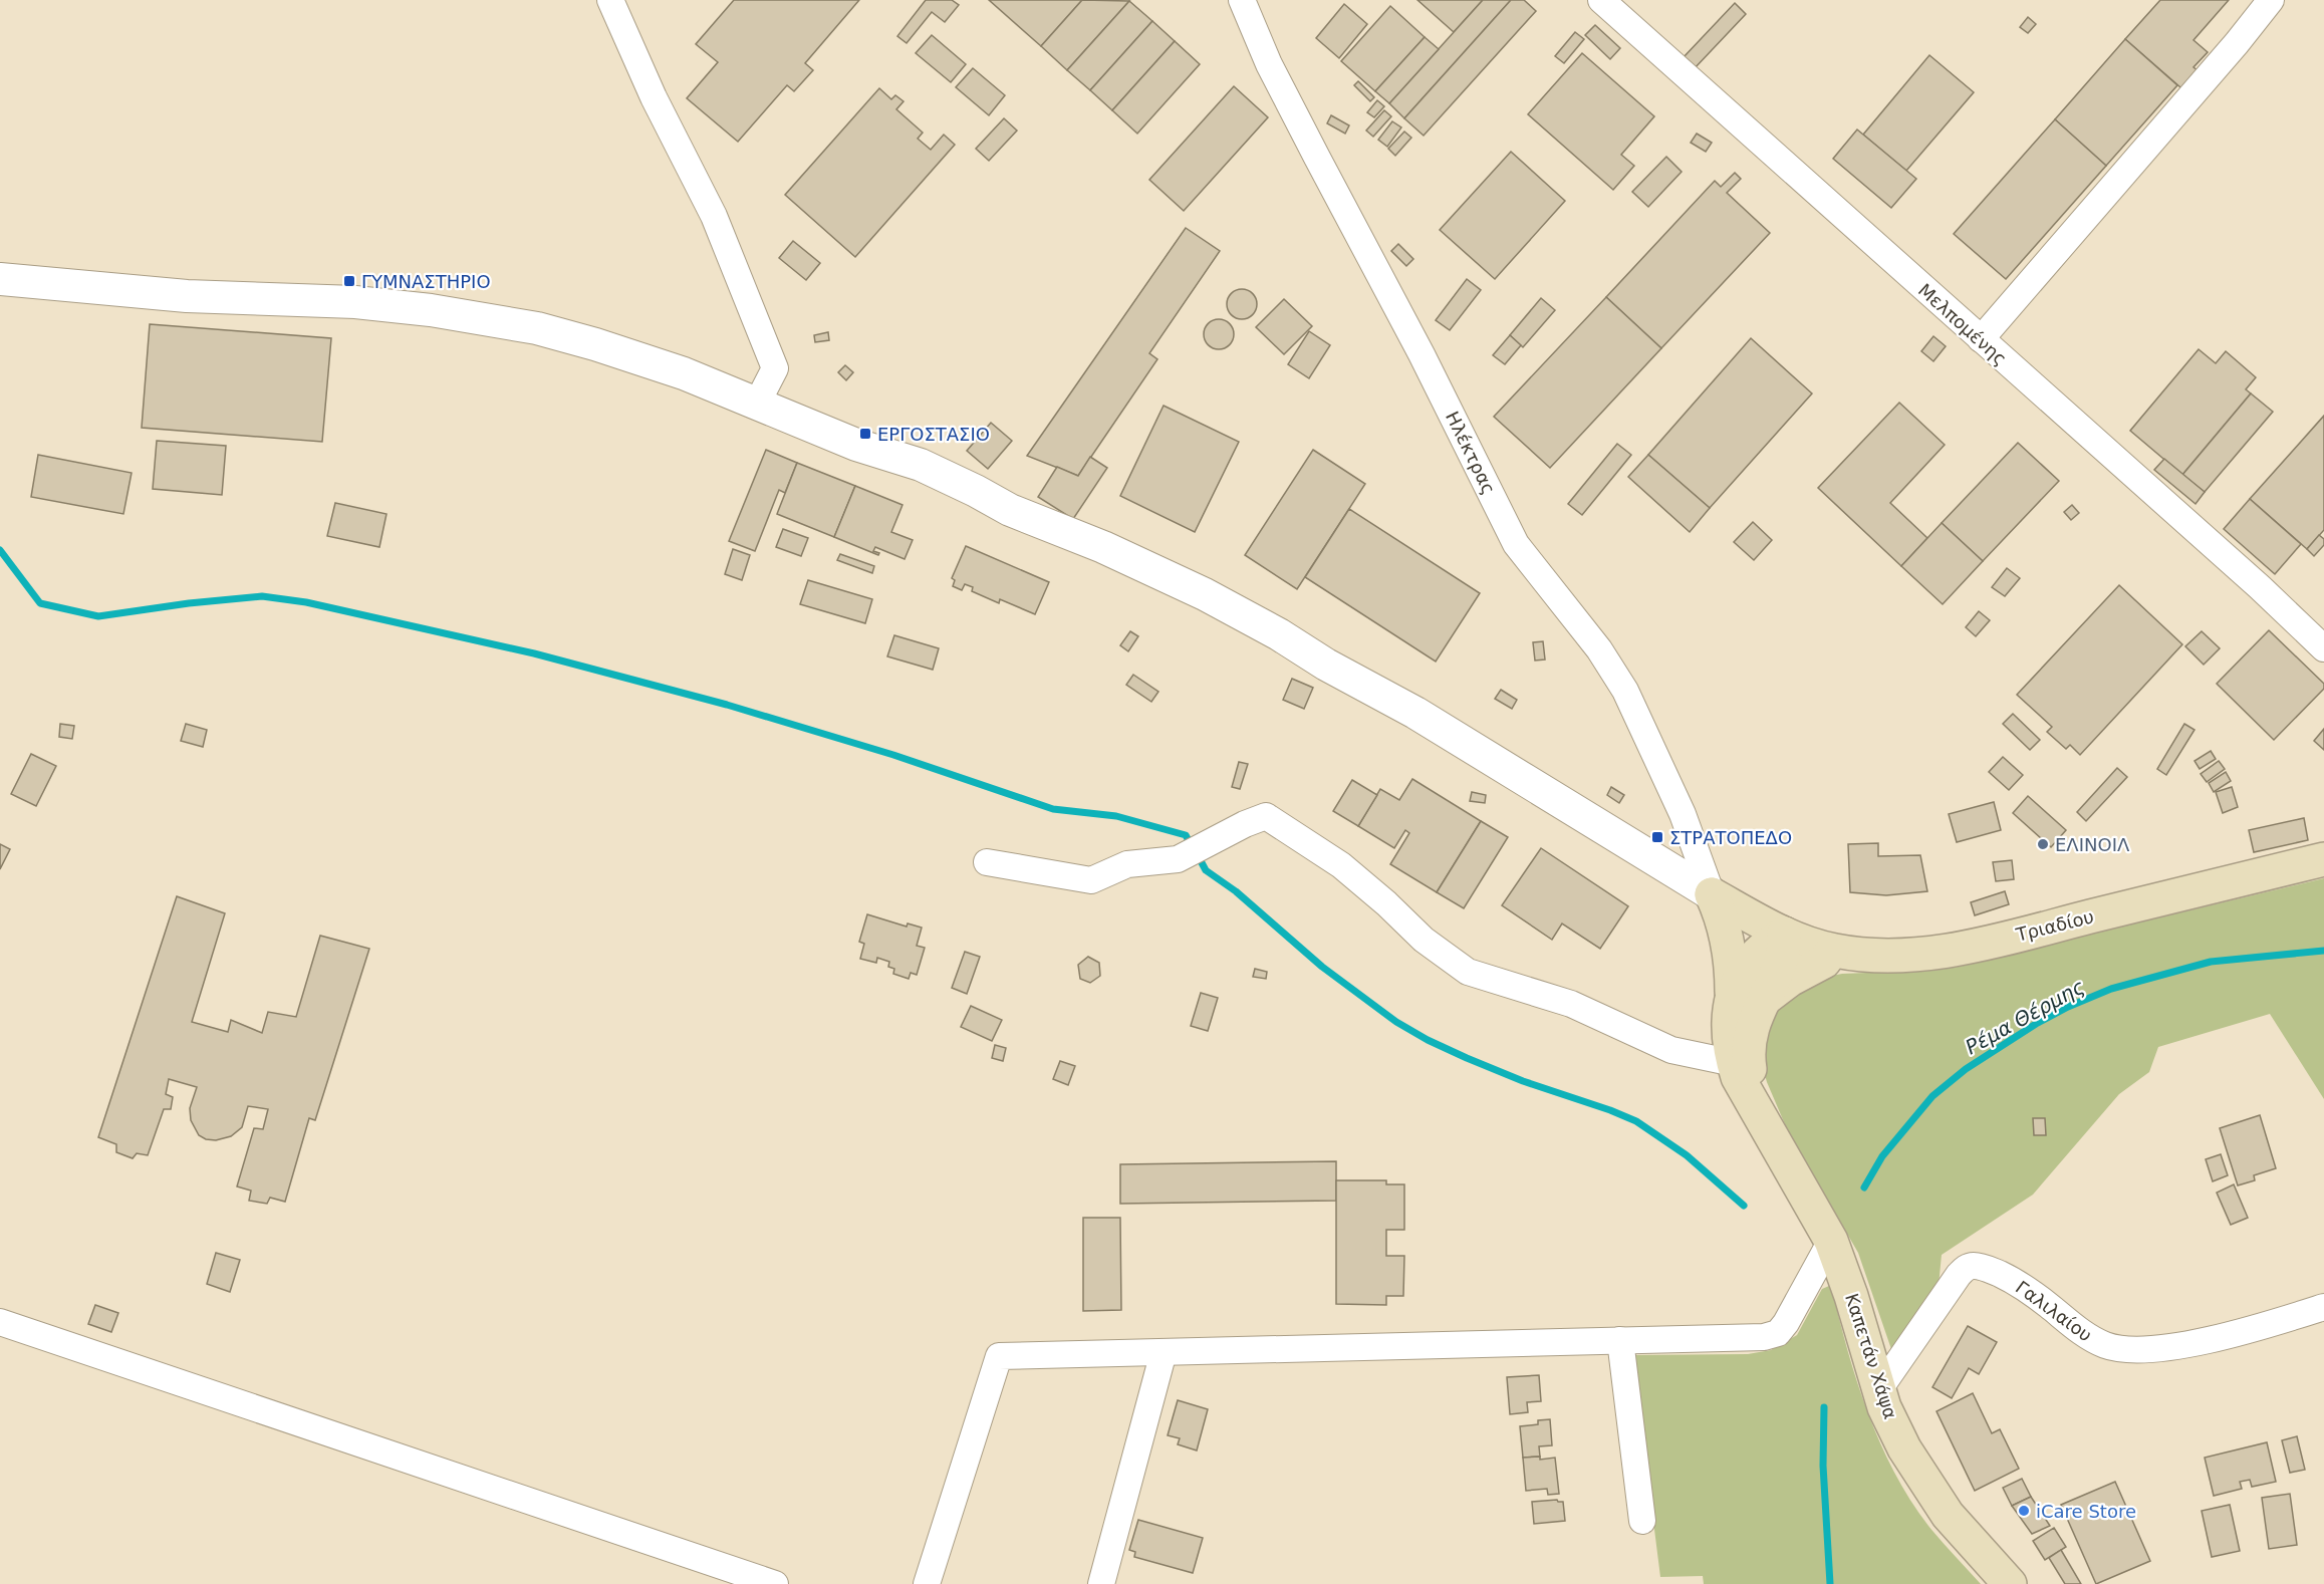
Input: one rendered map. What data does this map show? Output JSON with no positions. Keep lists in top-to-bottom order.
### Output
{
  "streets": {
    "main road": ["Τριαδίου", "Καπετάν Χάψα"],
    "street": ["Μελπομένης", "Ηλέκτρας", "Γαλιλαίου"]
  },
  "crossings": [
    ["Ηλέκτρας", "Τριαδίου"],
    ["Τριαδίου", "Καπετάν Χάψα"],
    ["Γαλιλαίου", "Καπετάν Χάψα"]
  ],
  "water": ["Ρέμα Θέρμης"],
  "places": {
    "transit": ["ΓΥΜΝΑΣΤΗΡΙΟ", "ΕΡΓΟΣΤΑΣΙΟ", "ΣΤΡΑΤΟΠΕΔΟ"],
    "other": ["ΕΛΙΝΟΙΛ", "iCare Store"]
  }
}
